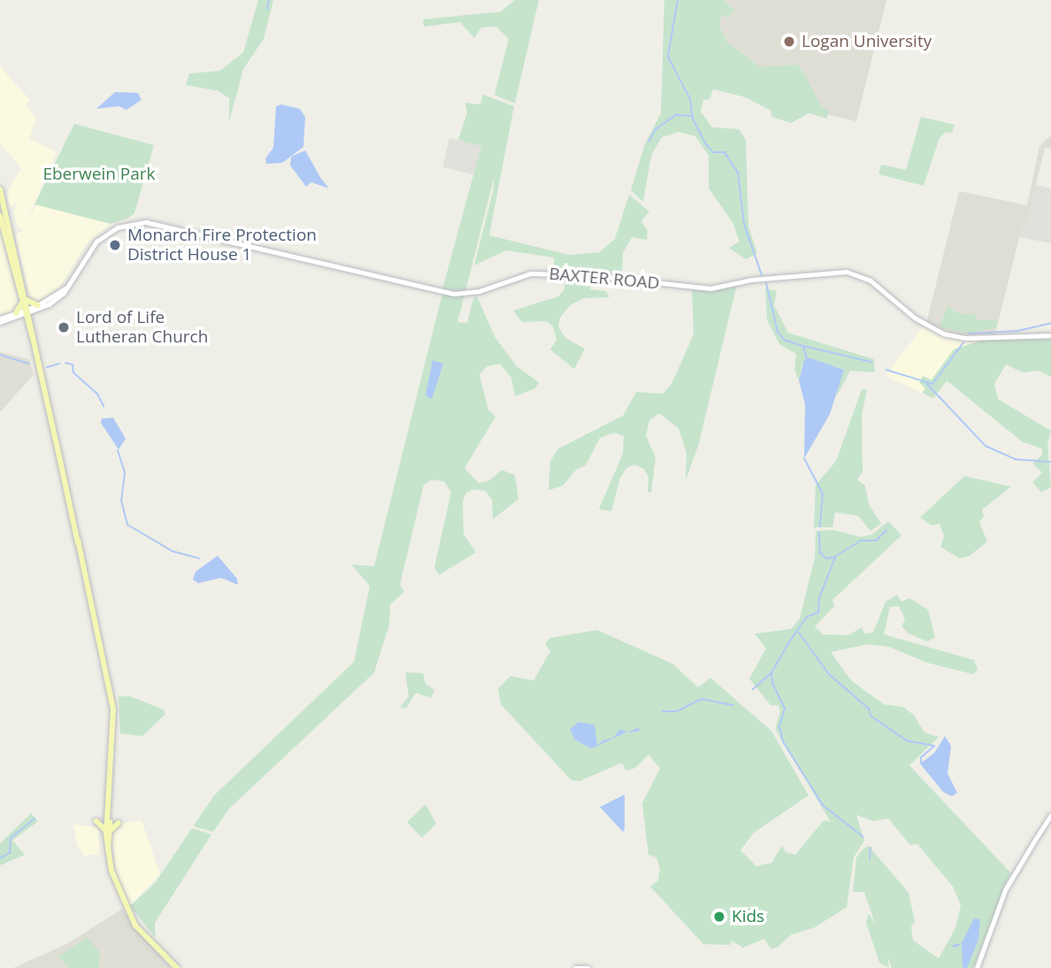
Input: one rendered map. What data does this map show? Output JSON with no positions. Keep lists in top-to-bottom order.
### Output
{
  "streets": {
    "main road": ["BAXTER ROAD"]
  },
  "parks": ["Eberwein Park"],
  "places": [
    "Logan University",
    "Monarch Fire Protection District House 1",
    "Lord of Life Lutheran Church",
    "Kids"
  ]
}
